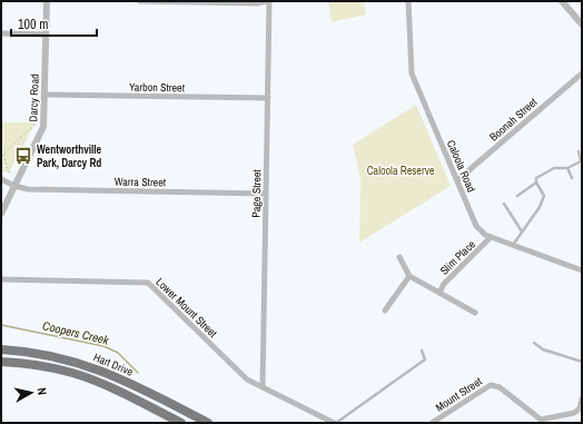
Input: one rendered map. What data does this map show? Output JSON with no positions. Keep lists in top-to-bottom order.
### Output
{
  "streets": {
    "highway": ["Hart Drive"],
    "street": [
      "Yarbon Street",
      "Darcy Road",
      "Boonah Street",
      "Caloola Road",
      "Warra Street",
      "Page Street",
      "Slim Place",
      "Lower Mount Street",
      "Mount Street"
    ]
  },
  "crossings": [
    ["Yarbon Street", "Darcy Road"],
    ["Yarbon Street", "Page Street"],
    ["Darcy Road", "Warra Street"],
    ["Boonah Street", "Caloola Road"],
    ["Caloola Road", "Slim Place"],
    ["Warra Street", "Page Street"],
    ["Page Street", "Lower Mount Street"]
  ],
  "water": ["Coopers Creek"],
  "parks": ["Caloola Reserve"],
  "places": {
    "bus stop": ["Wentworthville Park, Darcy Rd"]
  },
  "scale_bar": "100 m",
  "north": "right"
}
